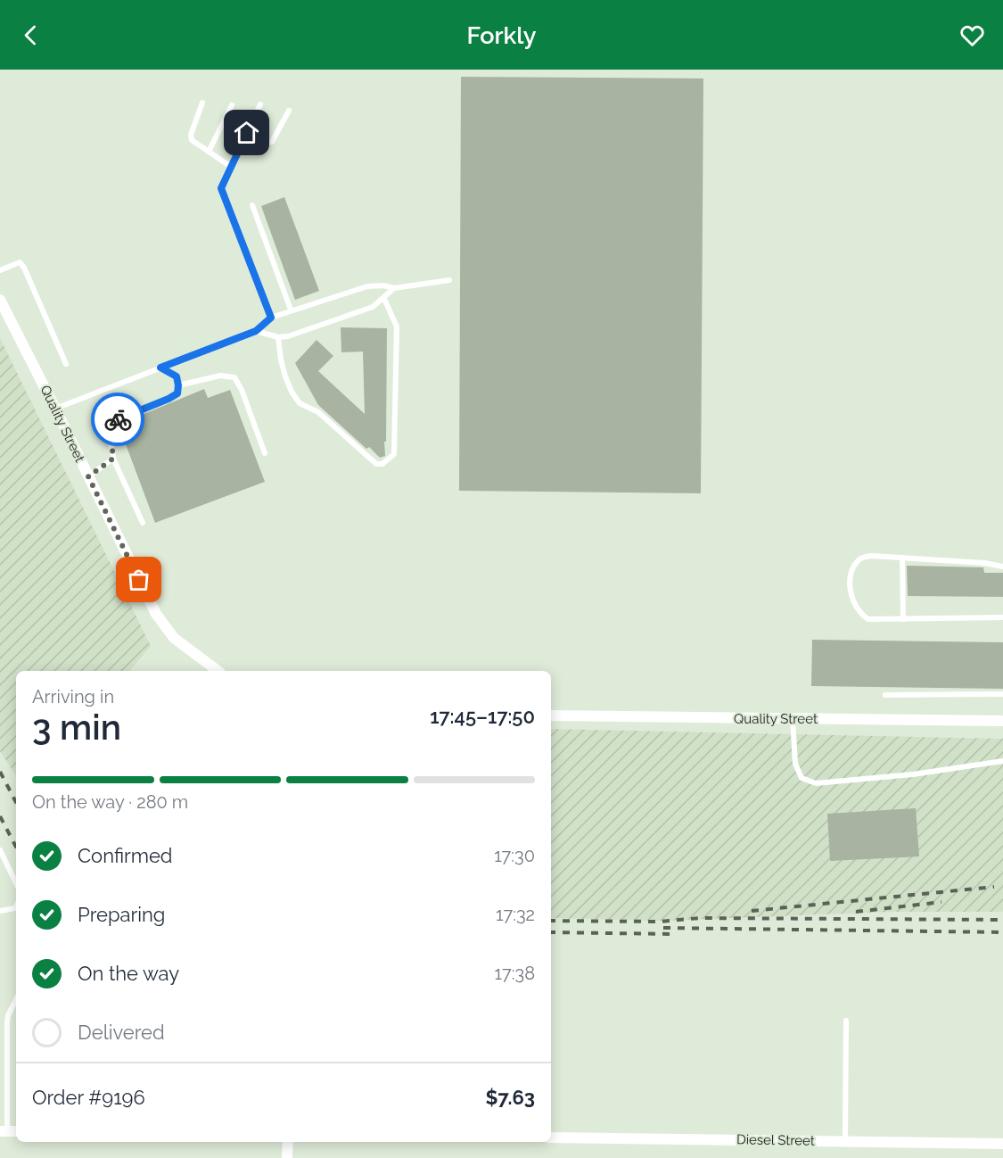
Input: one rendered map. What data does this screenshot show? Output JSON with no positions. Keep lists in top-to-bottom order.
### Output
{
  "streets": {
    "street": ["Quality Street", "Diesel Street"]
  },
  "page": {
    "header": "Forkly",
    "heading": ["3 min", "Arriving in", "17:45–17:50"],
    "panel": ["Order #9196", "$7.63"],
    "bar": "On the way · 280 m",
    "list": [
      ["Confirmed", "17:30"],
      ["Preparing", "17:32"],
      ["On the way", "17:38"],
      "Delivered"
    ]
  }
}
